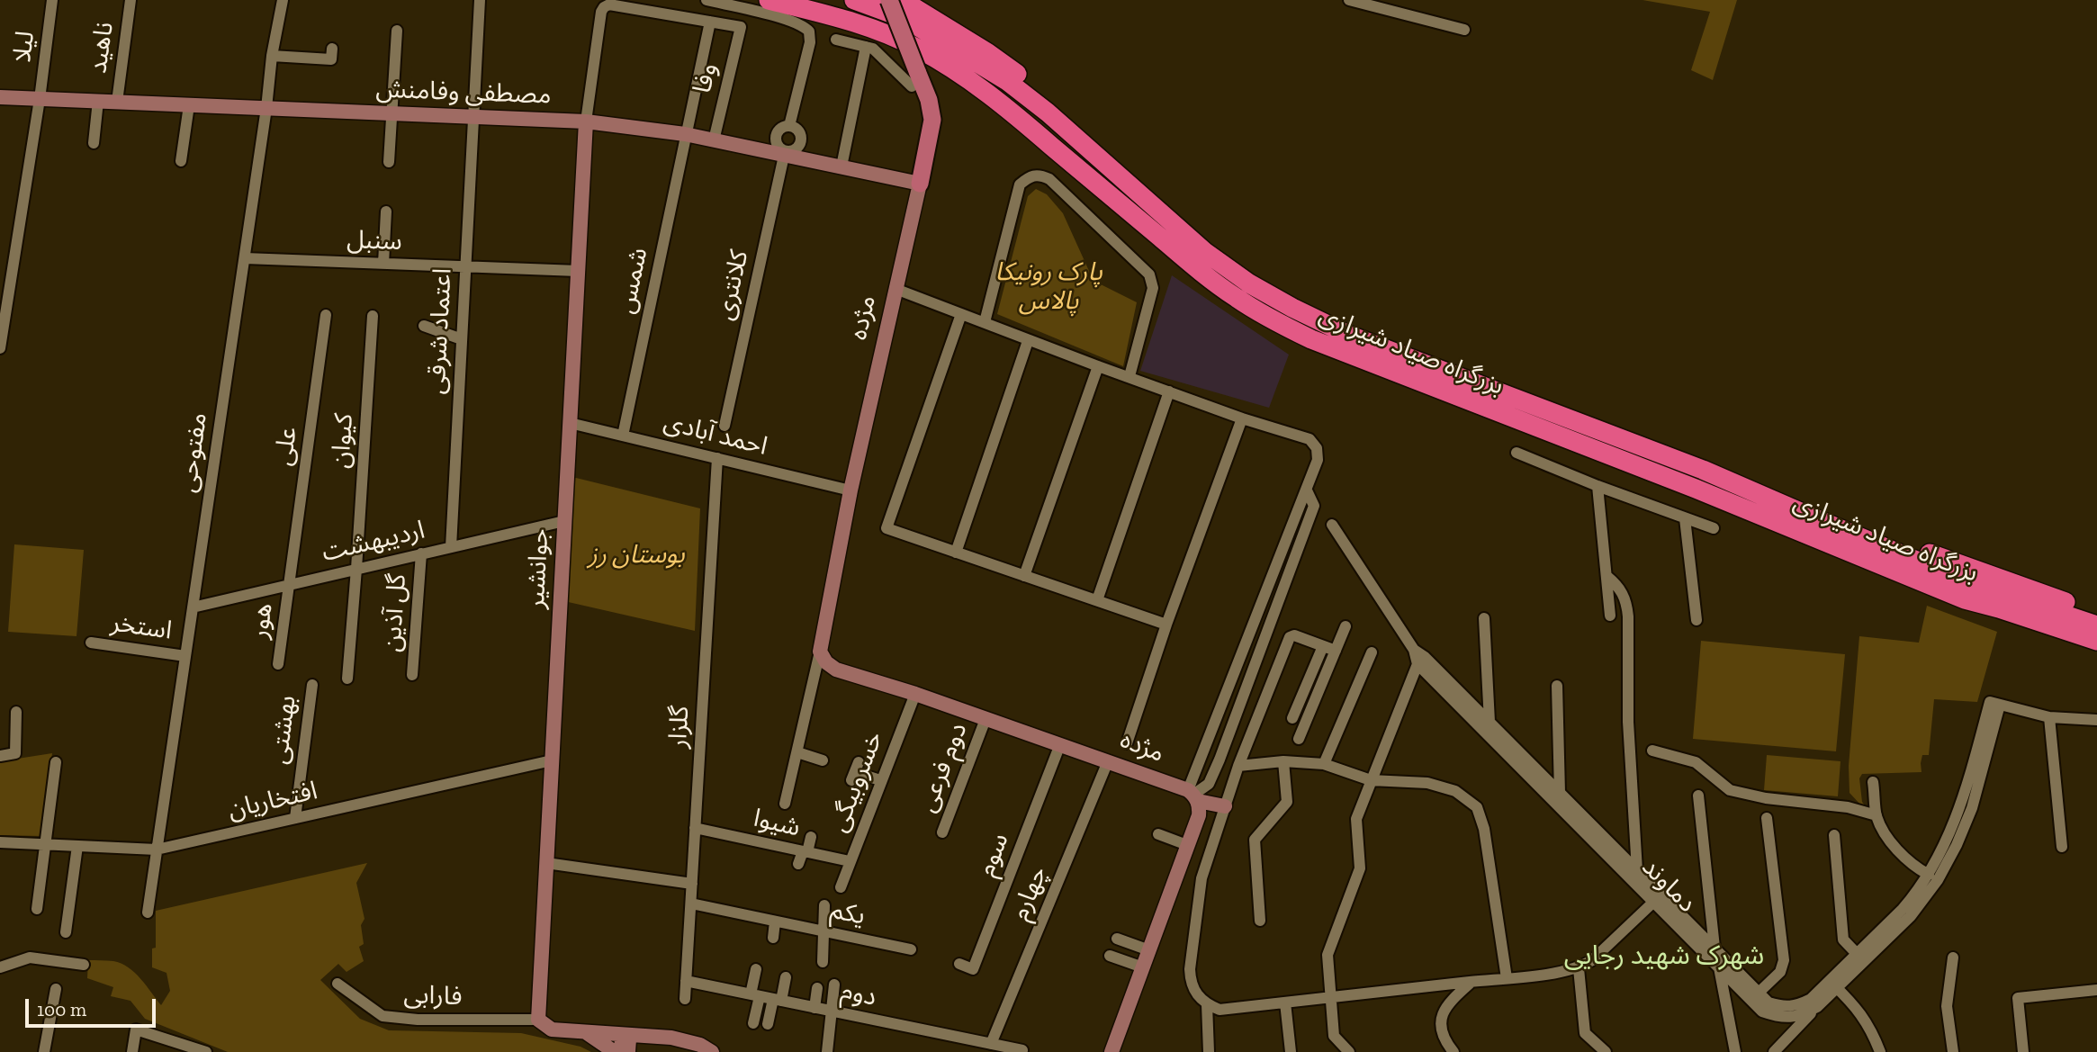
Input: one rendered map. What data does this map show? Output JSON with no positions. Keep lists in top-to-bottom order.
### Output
{
  "streets": {
    "highway": ["بزرگراه صیاد شیرازی"],
    "main road": ["مصطفی وفامنش", "مژده", "جوانشیر"],
    "street": [
      "لیلا",
      "ناهید",
      "وفا",
      "سنبل",
      "شمس",
      "کلانتری",
      "اعتماد شرقی",
      "احمد آبادی",
      "کیوان",
      "علی",
      "مفتوحی",
      "اردیبهشت",
      "گل آذین",
      "هور",
      "استخر",
      "گلزار",
      "بهشتی",
      "دوم فرعی",
      "خسروبیگی",
      "افتخاریان",
      "شیوا",
      "سوم",
      "دماوند",
      "چهارم",
      "یکم",
      "دوم",
      "فارابی"
    ]
  },
  "crossings": [
    ["لیلا", "مصطفی وفامنش"],
    ["ناهید", "مصطفی وفامنش"],
    ["وفا", "مصطفی وفامنش"],
    ["وفا", "شمس"],
    ["مصطفی وفامنش", "شمس"],
    ["مصطفی وفامنش", "کلانتری"],
    ["مصطفی وفامنش", "مژده"],
    ["مصطفی وفامنش", "اعتماد شرقی"],
    ["مصطفی وفامنش", "مفتوحی"],
    ["مصطفی وفامنش", "جوانشیر"],
    ["سنبل", "اعتماد شرقی"],
    ["سنبل", "مفتوحی"],
    ["سنبل", "جوانشیر"],
    ["شمس", "احمد آبادی"],
    ["مژده", "احمد آبادی"],
    ["مژده", "دوم فرعی"],
    ["مژده", "خسروبیگی"],
    ["مژده", "سوم"],
    ["مژده", "چهارم"],
    ["اعتماد شرقی", "اردیبهشت"],
    ["احمد آبادی", "جوانشیر"],
    ["احمد آبادی", "گلزار"],
    ["کیوان", "اردیبهشت"],
    ["علی", "اردیبهشت"],
    ["علی", "هور"],
    ["مفتوحی", "اردیبهشت"],
    ["مفتوحی", "استخر"],
    ["مفتوحی", "افتخاریان"],
    ["اردیبهشت", "جوانشیر"],
    ["اردیبهشت", "گل آذین"],
    ["اردیبهشت", "هور"],
    ["جوانشیر", "افتخاریان"],
    ["جوانشیر", "فارابی"],
    ["گلزار", "شیوا"],
    ["گلزار", "یکم"],
    ["گلزار", "دوم"],
    ["بهشتی", "افتخاریان"],
    ["خسروبیگی", "شیوا"],
    ["چهارم", "دوم"]
  ],
  "districts": ["شهرک شهید رجایی"],
  "parks": ["پارک رونیکا پالاس", "بوستان رز"],
  "scale_bar": "100 m"
}
